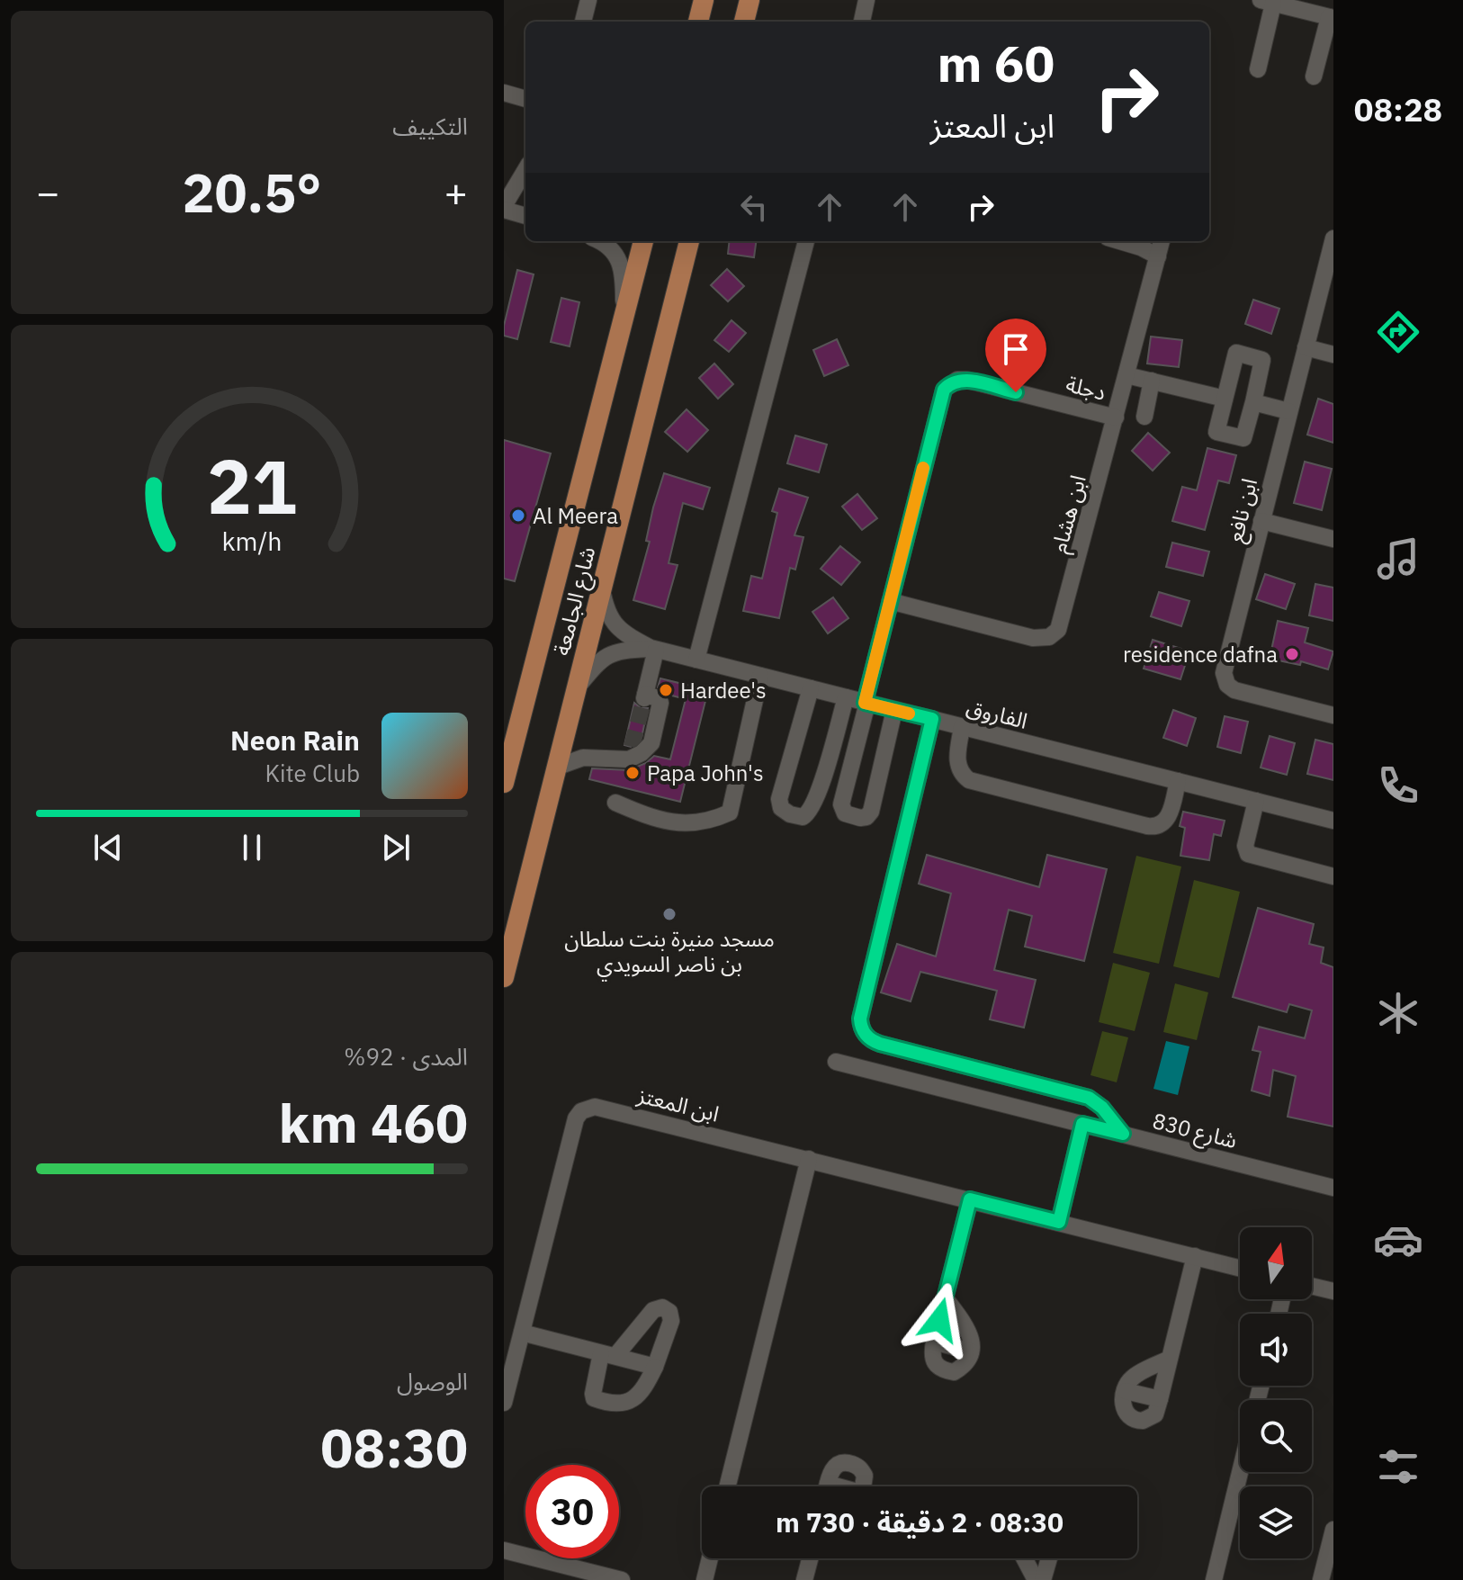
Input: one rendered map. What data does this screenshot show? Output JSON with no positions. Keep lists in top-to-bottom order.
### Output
{
  "streets": {
    "main road": ["شارع الجامعة"],
    "street": [
      "دجلة",
      "ابن نافع",
      "ابن هشام",
      "الفاروق",
      "ابن المعتز",
      "شارع 830"
    ]
  },
  "crossings": [
    ["دجلة", "ابن هشام"],
    ["دجلة", "الفاروق"],
    ["شارع الجامعة", "الفاروق"]
  ],
  "places": [
    "Al Meera",
    "residence dafna",
    "Hardee's",
    "Papa John's",
    "مسجد منيرة بنت سلطان بن ناصر السويدي"
  ],
  "north": "top",
  "page": {
    "tabs": "08:28",
    "tile": [
      "التكييف",
      ["المدى · 92%", "460 km"],
      ["الوصول", "08:30"]
    ],
    "turn": ["60 m", "ابن المعتز"],
    "heat": ["−", "20.5°", "+"],
    "song": ["Neon Rain", "Kite Club"],
    "limit": "30",
    "trip": "08:30 · 2 دقيقة · 730 m",
    "gauge": ["21", "km/h"]
  }
}
